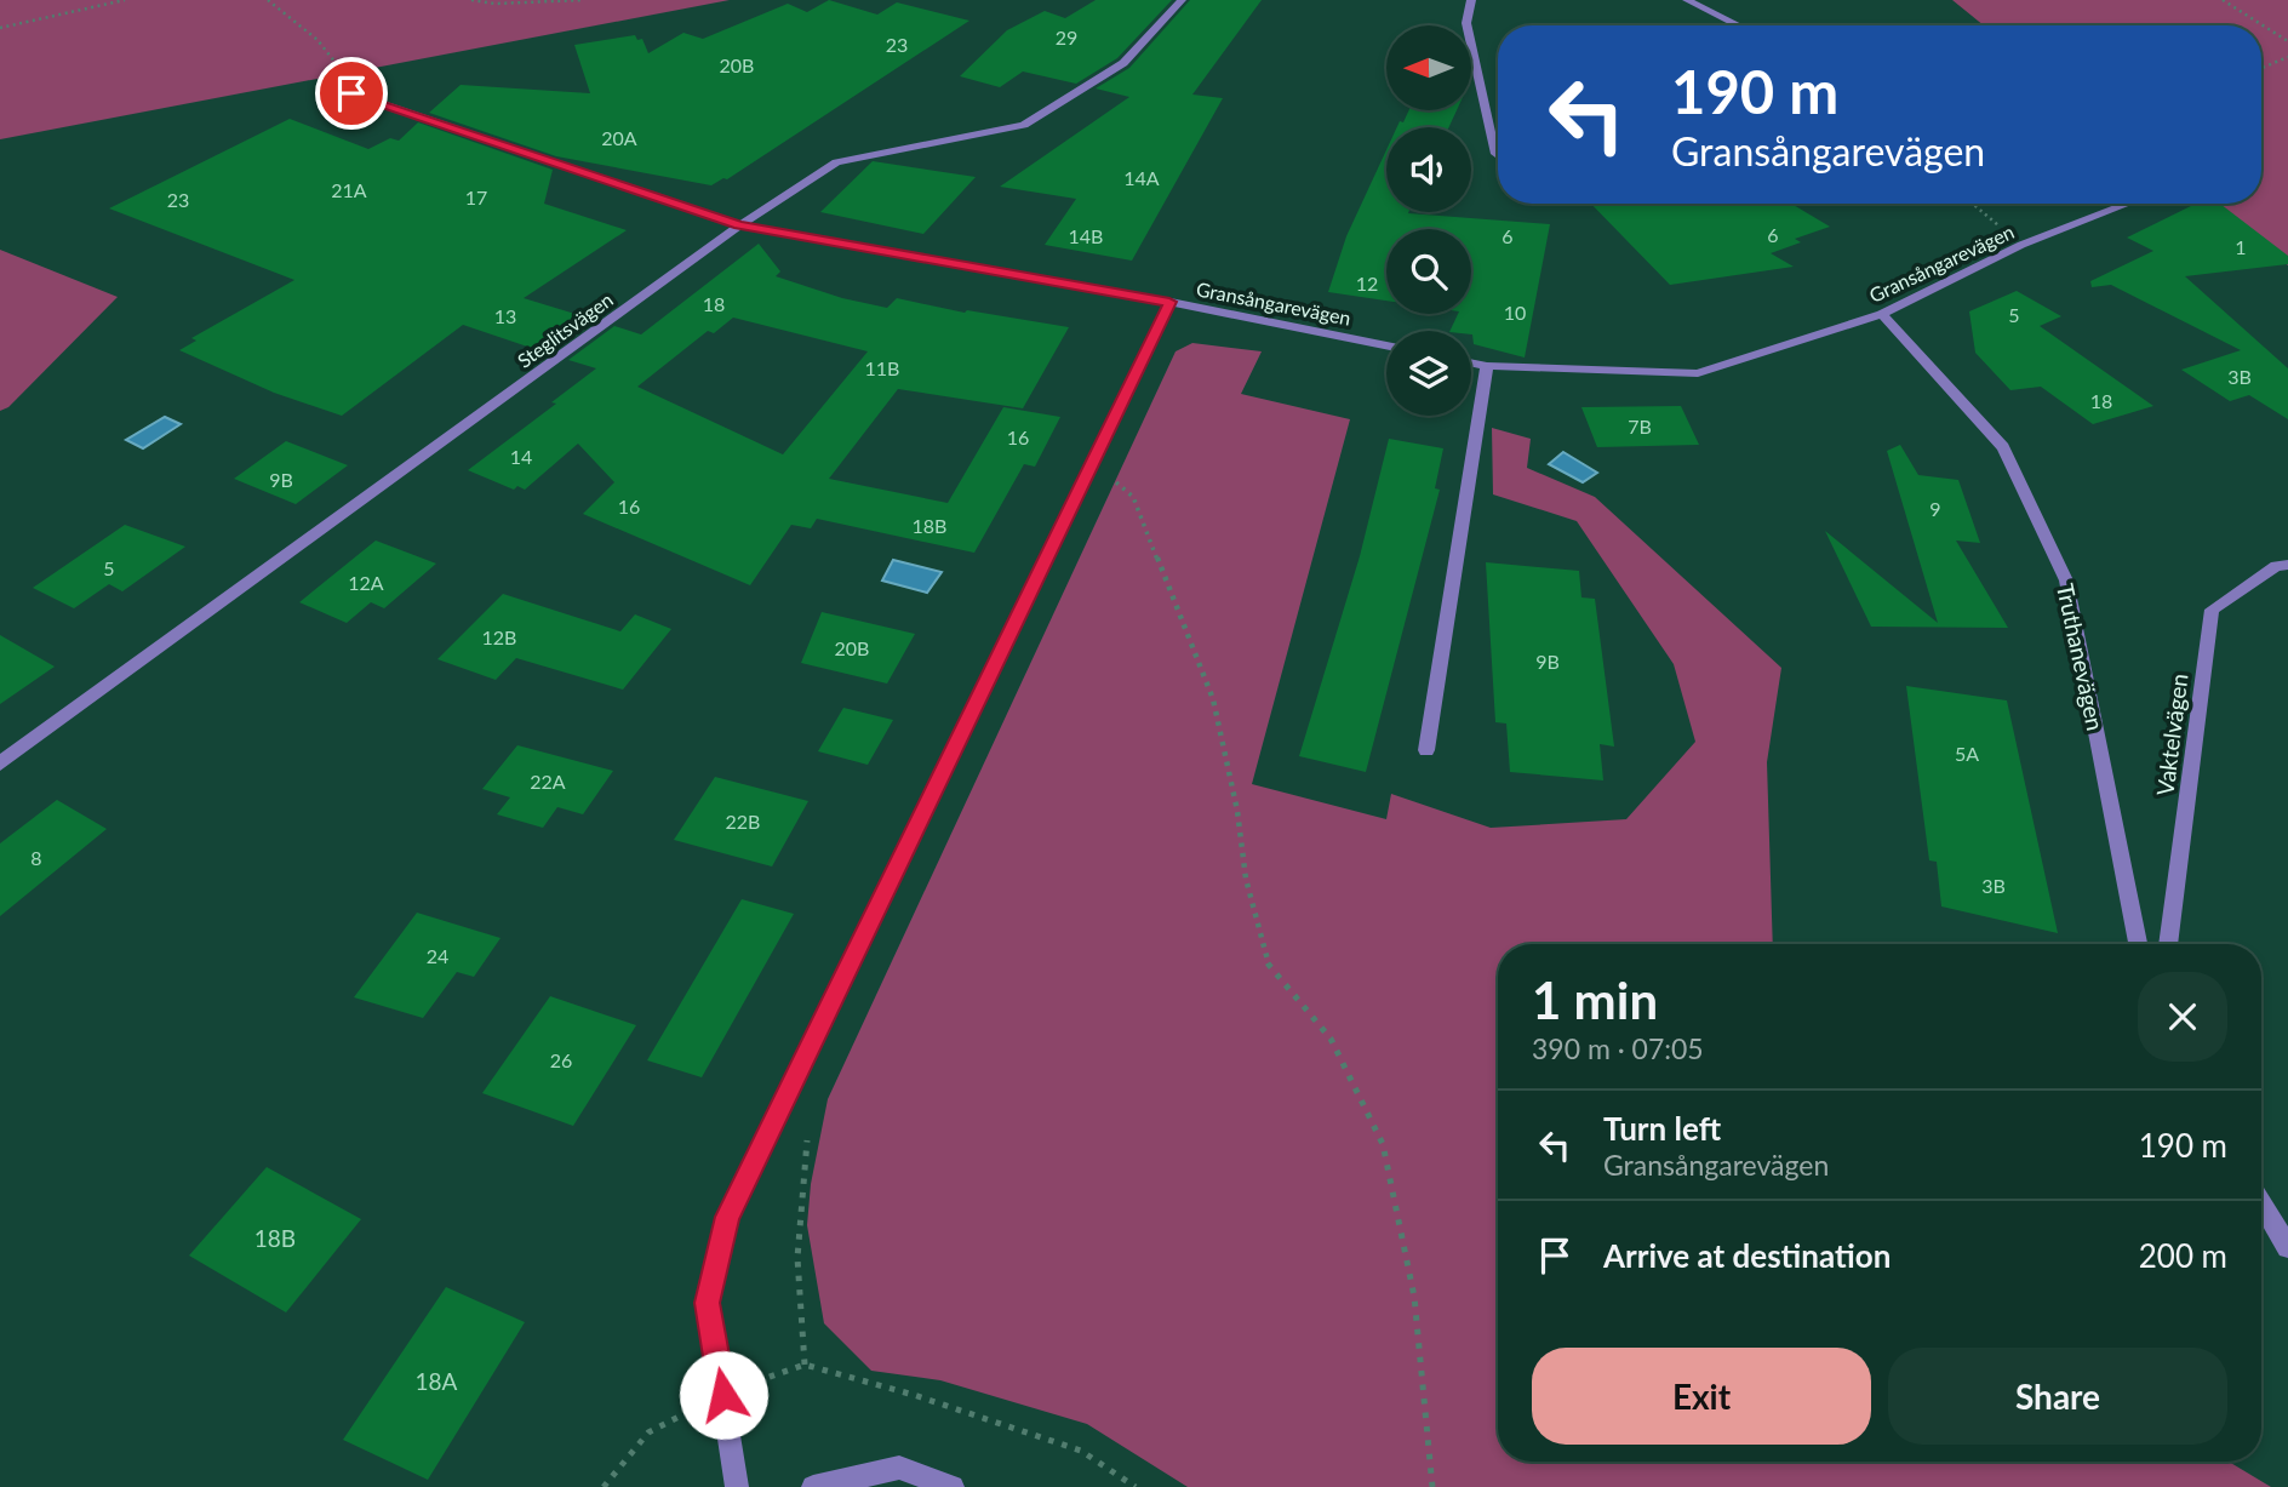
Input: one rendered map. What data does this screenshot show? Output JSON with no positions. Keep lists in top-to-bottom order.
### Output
{
  "streets": {
    "street": [
      "Gransångarevägen",
      "Steglitsvägen",
      "Truthanevägen",
      "Vaktelvägen"
    ]
  },
  "crossings": [
    ["Gransångarevägen", "Steglitsvägen"],
    ["Gransångarevägen", "Truthanevägen"]
  ],
  "house_numbers": [
    "29",
    "23",
    "20B",
    "20A",
    "14A",
    "21A",
    "17",
    "23",
    "6",
    "14B",
    "6",
    "1",
    "12",
    "18",
    "10",
    "5",
    "13",
    "11B",
    "3B",
    "18",
    "7B",
    "16",
    "14",
    "9B",
    "16",
    "9",
    "18B",
    "5",
    "12A",
    "12B",
    "20B",
    "9B",
    "5A",
    "22A",
    "22B",
    "8",
    "3B",
    "24",
    "26",
    "18B",
    "18A"
  ],
  "north": "left",
  "page": {
    "turn": ["190 m", "Gransångarevägen"],
    "heading": ["1 min", "390 m · 07:05"],
    "list": [
      {
        "name": "Turn left",
        "note": "Gransångarevägen",
        "value": "190 m"
      },
      {
        "name": "Arrive at destination",
        "value": "200 m"
      }
    ],
    "buttons": ["Exit", "Share"]
  }
}
